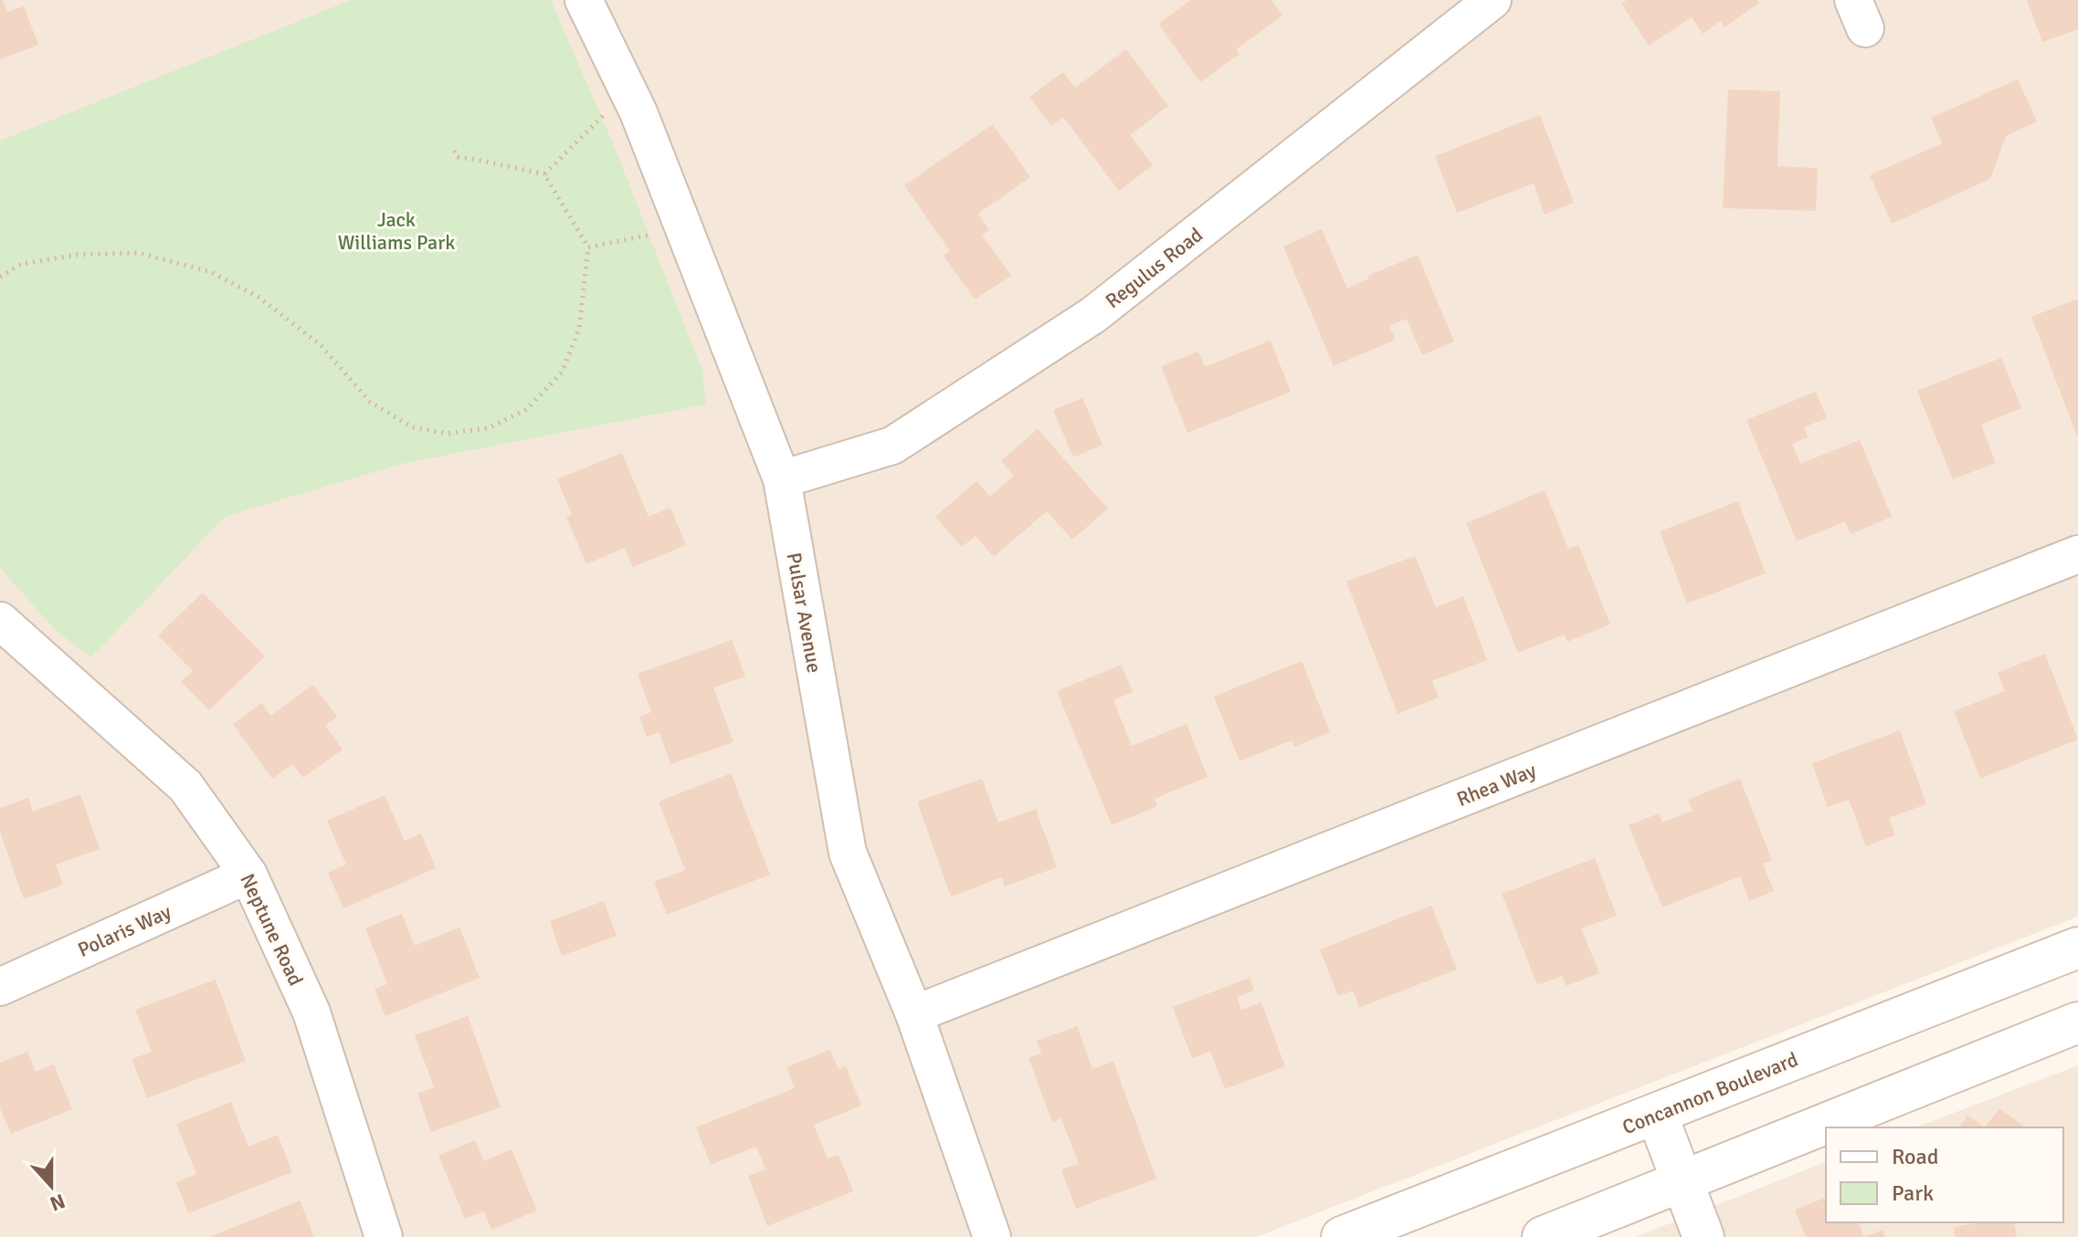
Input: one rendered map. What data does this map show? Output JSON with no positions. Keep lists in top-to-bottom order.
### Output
{
  "streets": {
    "main road": ["Concannon Boulevard"],
    "street": [
      "Regulus Road",
      "Pulsar Avenue",
      "Rhea Way",
      "Neptune Road",
      "Polaris Way"
    ]
  },
  "crossings": [
    ["Regulus Road", "Pulsar Avenue"],
    ["Pulsar Avenue", "Rhea Way"],
    ["Neptune Road", "Polaris Way"]
  ],
  "parks": ["Jack Williams Park"],
  "legend": ["Road", "Park"],
  "north": "bottom"
}
